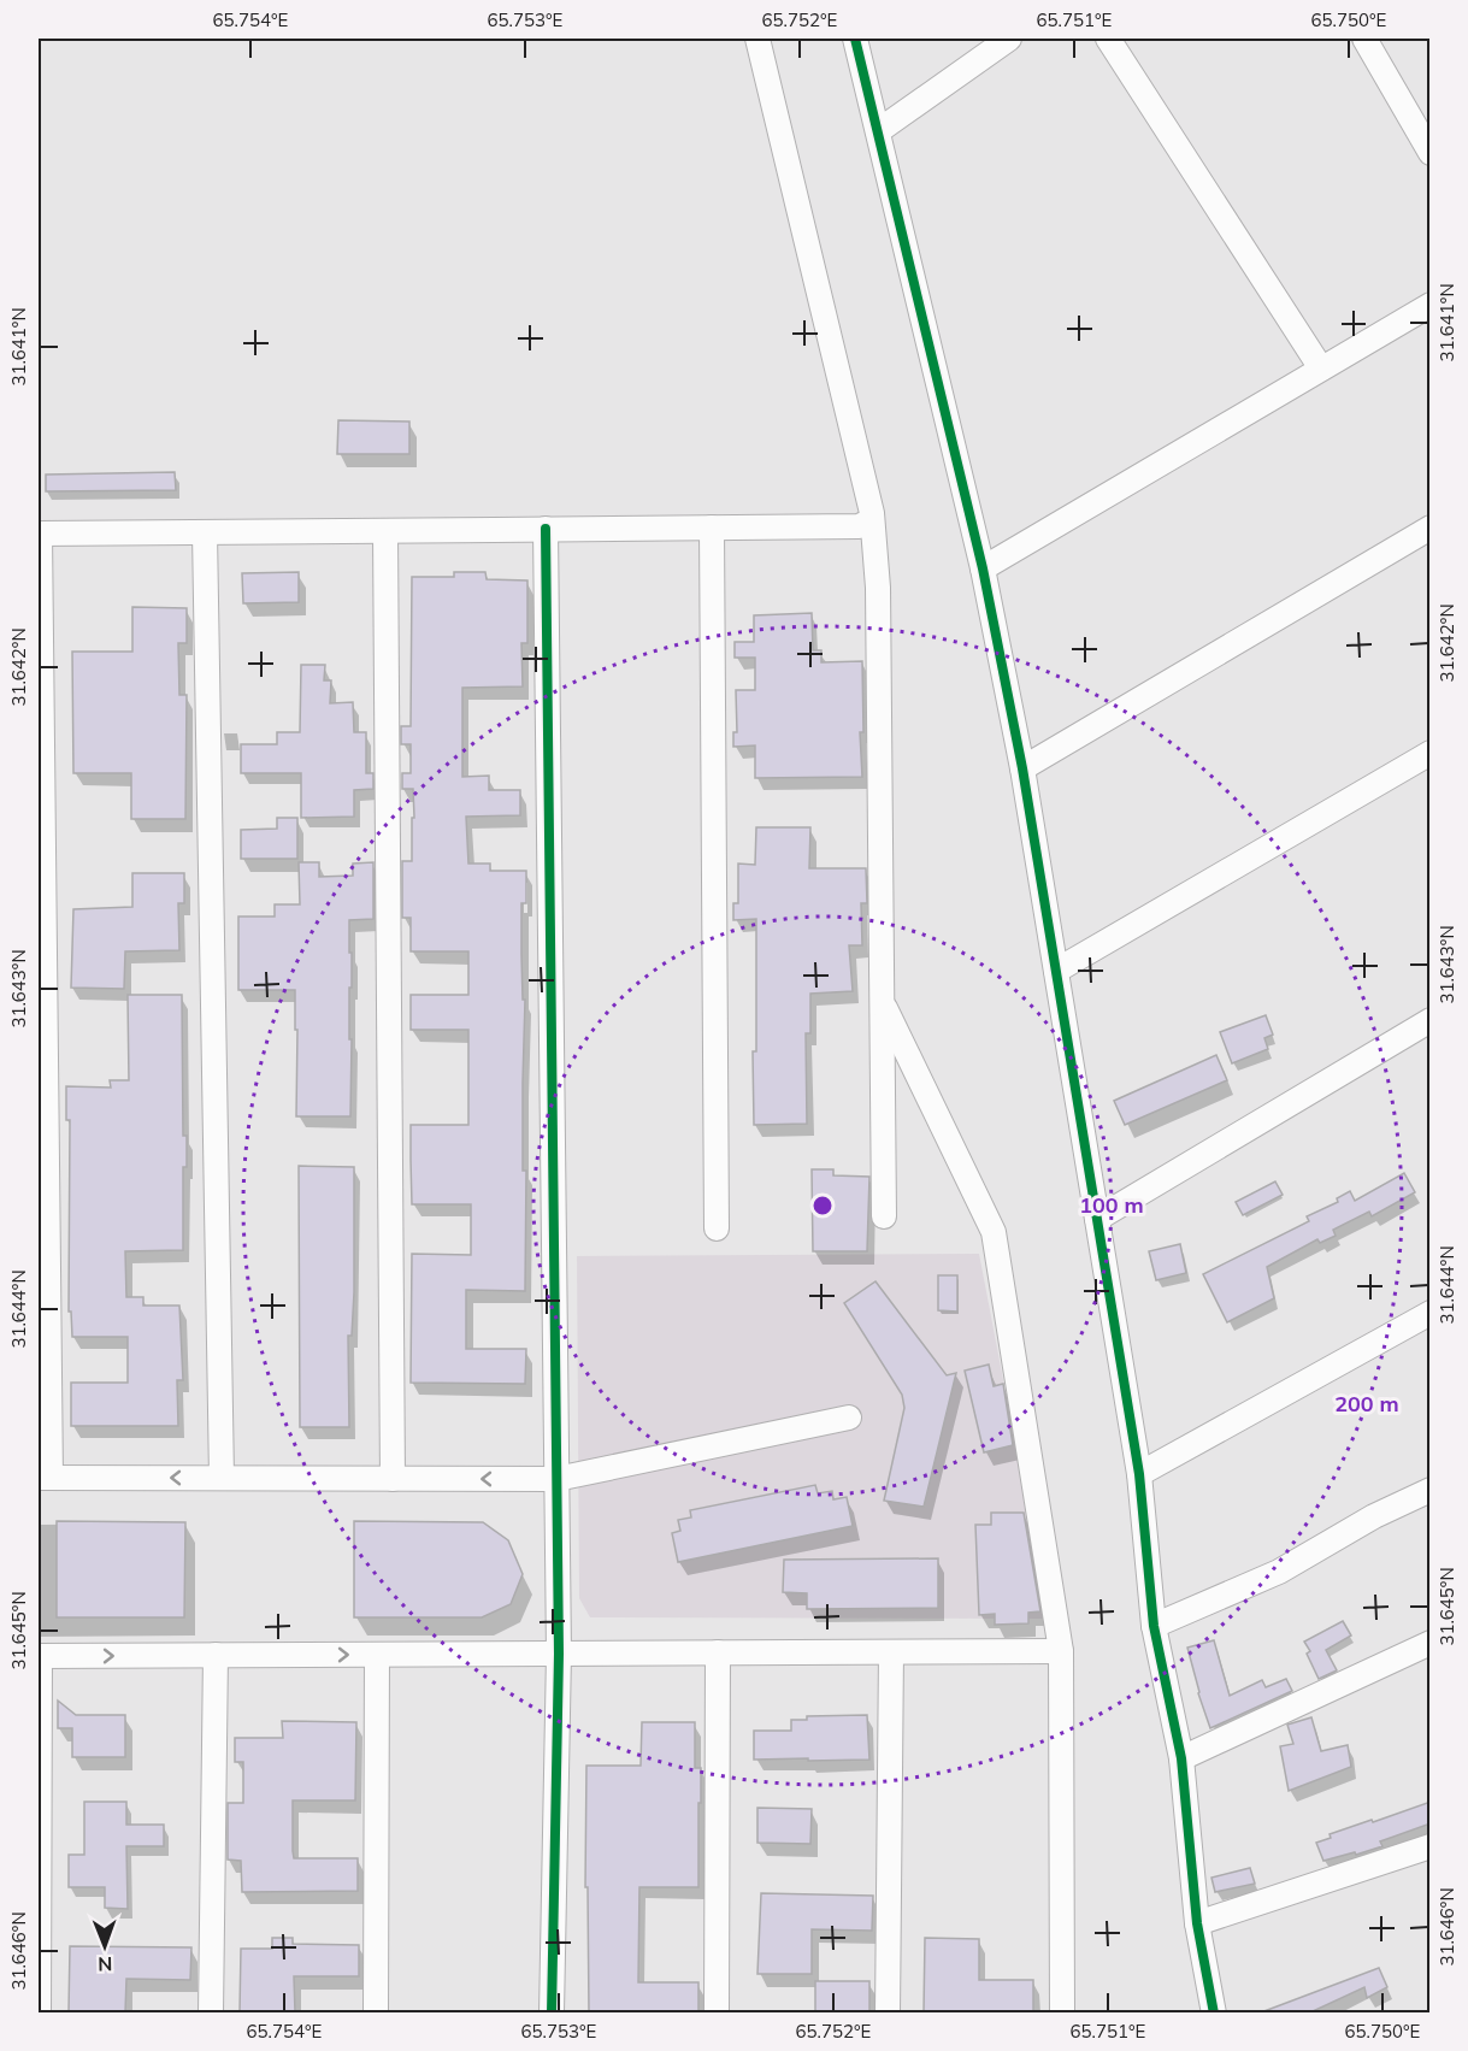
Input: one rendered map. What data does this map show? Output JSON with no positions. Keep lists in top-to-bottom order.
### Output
{
  "north": "bottom",
  "coordinates": [
    "65.754°E",
    "65.753°E",
    "65.752°E",
    "65.751°E",
    "65.750°E",
    "31.641°N",
    "31.642°N",
    "31.643°N",
    "31.644°N",
    "31.645°N",
    "31.646°N"
  ],
  "rings": ["100 m", "200 m"]
}
